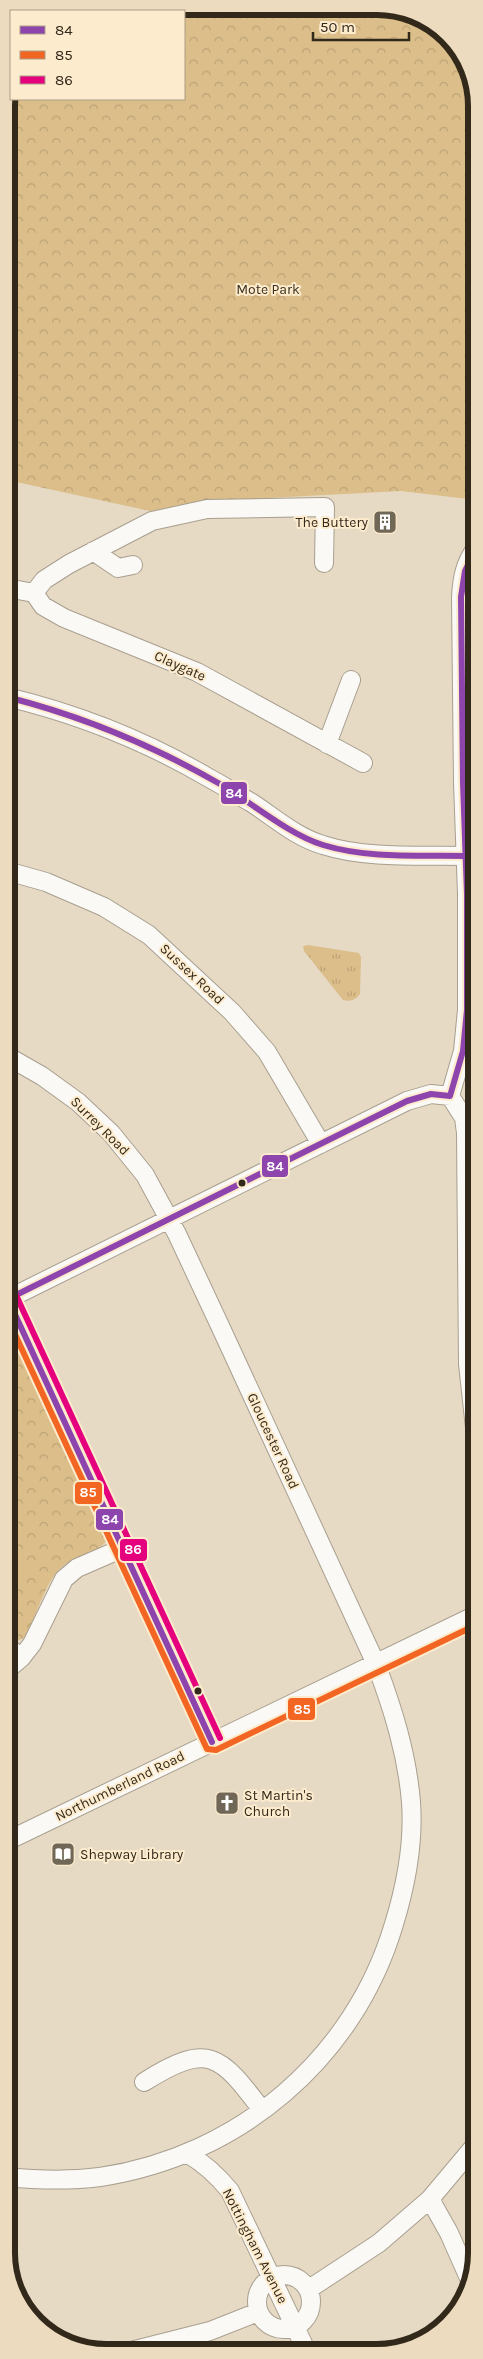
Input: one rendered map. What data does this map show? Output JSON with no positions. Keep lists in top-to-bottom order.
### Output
{
  "streets": {
    "street": [
      "Claygate",
      "Sussex Road",
      "Surrey Road",
      "Gloucester Road",
      "Northumberland Road",
      "Nottingham Avenue"
    ]
  },
  "crossings": [
    ["Surrey Road", "Gloucester Road"],
    ["Gloucester Road", "Northumberland Road"],
    ["Gloucester Road", "Nottingham Avenue"]
  ],
  "parks": ["Mote Park"],
  "places": {
    "building": ["The Buttery"],
    "church": ["St Martin's Church"],
    "library": ["Shepway Library"]
  },
  "lines": ["transit line 84", "transit line 86", "transit line 85"],
  "legend": ["84", "85", "86"],
  "scale_bar": "50 m"
}
